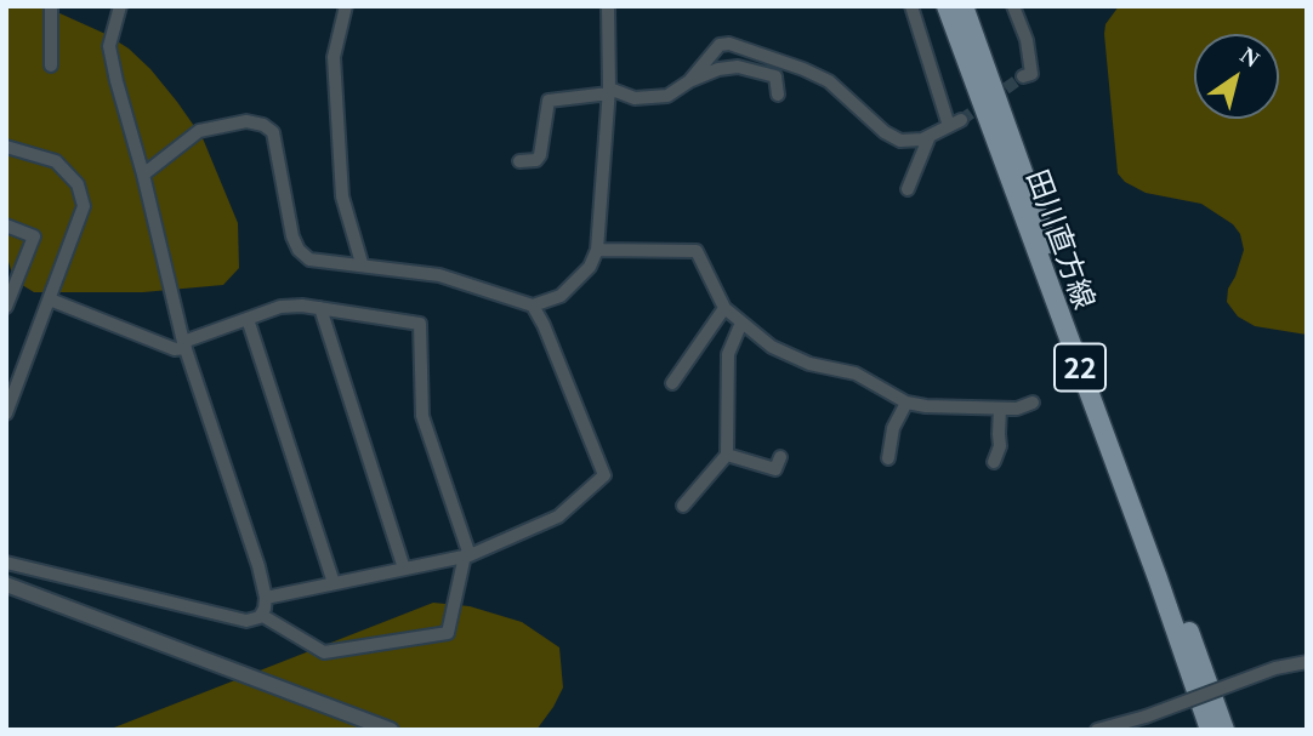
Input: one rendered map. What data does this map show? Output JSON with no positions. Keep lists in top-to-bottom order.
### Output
{
  "streets": {
    "main road": ["田川直方線", "22"]
  },
  "north": "top right"
}
